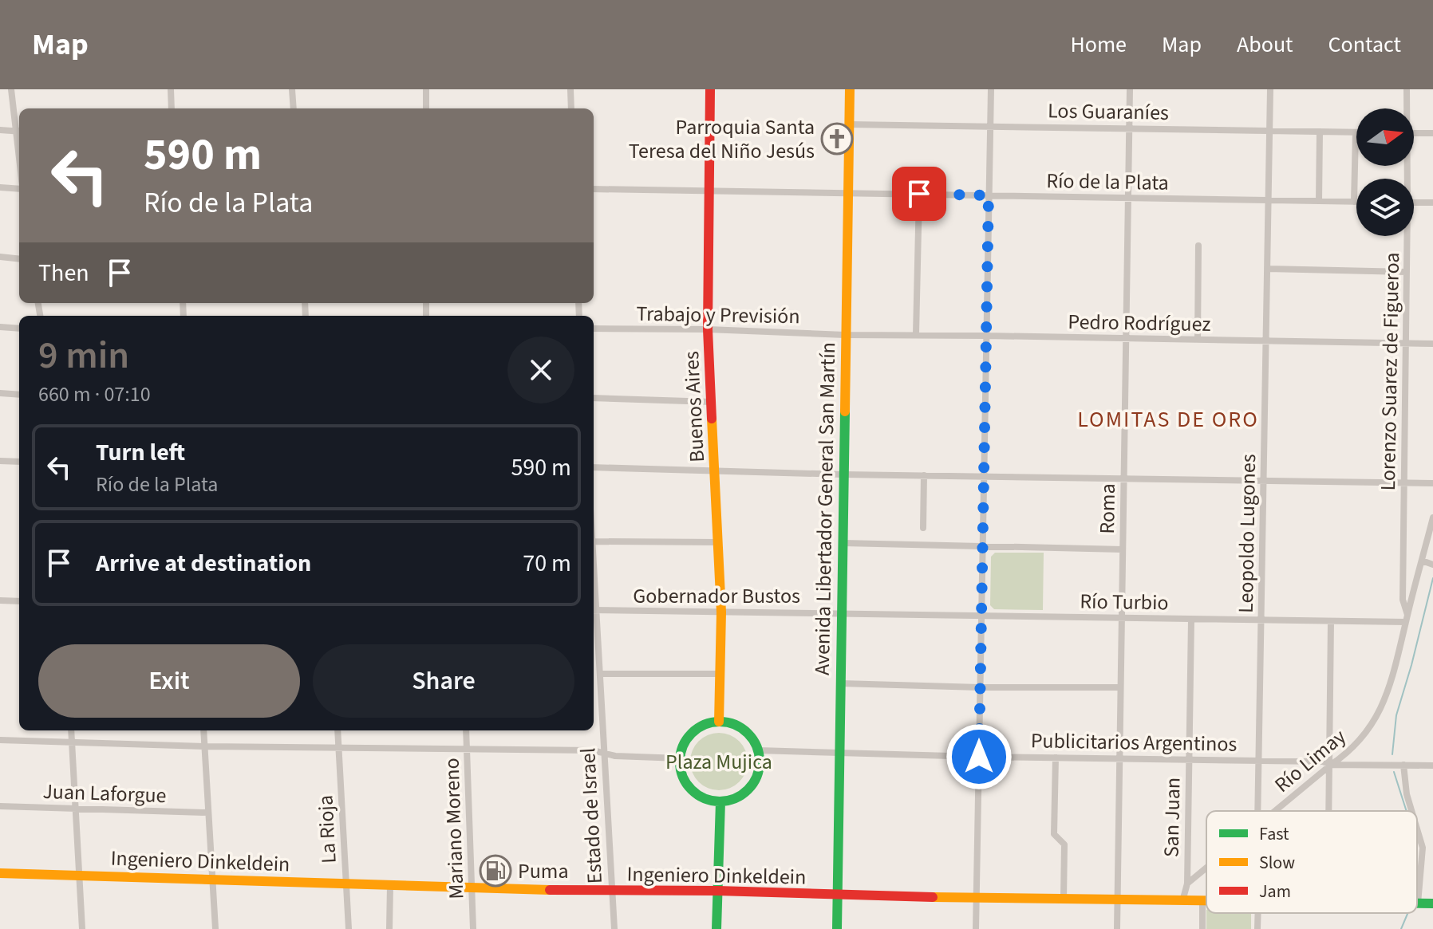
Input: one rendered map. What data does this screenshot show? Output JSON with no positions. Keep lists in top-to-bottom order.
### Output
{
  "streets": {
    "main road": ["Buenos Aires", "Avenida Libertador General San Martín", "Ingeniero Dinkeldein"],
    "street": [
      "Los Guaraníes",
      "Río de la Plata",
      "Trabajo y Previsión",
      "Pedro Rodríguez",
      "Lorenzo Suarez de Figueroa",
      "Roma",
      "Leopoldo Lugones",
      "Gobernador Bustos",
      "Río Turbio",
      "Publicitarios Argentinos",
      "Río Limay",
      "Juan Laforgue",
      "Estado de Israel",
      "San Juan",
      "Mariano Moreno",
      "La Rioja"
    ]
  },
  "crossings": [
    ["Los Guaraníes", "Avenida Libertador General San Martín"],
    ["Los Guaraníes", "Roma"],
    ["Los Guaraníes", "Leopoldo Lugones"],
    ["Río de la Plata", "Buenos Aires"],
    ["Río de la Plata", "Avenida Libertador General San Martín"],
    ["Río de la Plata", "Roma"],
    ["Río de la Plata", "Leopoldo Lugones"],
    ["Trabajo y Previsión", "Pedro Rodríguez"],
    ["Trabajo y Previsión", "Buenos Aires"],
    ["Trabajo y Previsión", "Avenida Libertador General San Martín"],
    ["Pedro Rodríguez", "Lorenzo Suarez de Figueroa"],
    ["Pedro Rodríguez", "Avenida Libertador General San Martín"],
    ["Pedro Rodríguez", "Roma"],
    ["Pedro Rodríguez", "Leopoldo Lugones"],
    ["Lorenzo Suarez de Figueroa", "Río Turbio"],
    ["Lorenzo Suarez de Figueroa", "Río Limay"],
    ["Buenos Aires", "Gobernador Bustos"],
    ["Buenos Aires", "Publicitarios Argentinos"],
    ["Avenida Libertador General San Martín", "Gobernador Bustos"],
    ["Avenida Libertador General San Martín", "Río Turbio"],
    ["Avenida Libertador General San Martín", "Publicitarios Argentinos"],
    ["Avenida Libertador General San Martín", "Ingeniero Dinkeldein"],
    ["Roma", "Río Turbio"],
    ["Roma", "Publicitarios Argentinos"],
    ["Roma", "Ingeniero Dinkeldein"],
    ["Leopoldo Lugones", "Río Turbio"],
    ["Leopoldo Lugones", "Publicitarios Argentinos"],
    ["Gobernador Bustos", "Río Turbio"],
    ["Gobernador Bustos", "Estado de Israel"],
    ["Río Turbio", "Río Limay"],
    ["Río Turbio", "San Juan"],
    ["Publicitarios Argentinos", "Río Limay"],
    ["Publicitarios Argentinos", "San Juan"],
    ["Río Limay", "San Juan"],
    ["Estado de Israel", "Ingeniero Dinkeldein"],
    ["San Juan", "Ingeniero Dinkeldein"],
    ["Mariano Moreno", "Ingeniero Dinkeldein"],
    ["La Rioja", "Ingeniero Dinkeldein"]
  ],
  "districts": ["LOMITAS DE ORO"],
  "parks": ["Plaza Mujica"],
  "places": {
    "church": ["Parroquia Santa Teresa del Niño Jesús"],
    "fuel station": ["Puma"]
  },
  "legend": ["Fast", "Slow", "Jam"],
  "north": "right",
  "page": {
    "header": "Map",
    "nav": [
      "Home",
      "Map",
      "About",
      "Contact"
    ],
    "turn": ["590 m", "Río de la Plata"],
    "then": "Then",
    "heading": ["9 min", "660 m · 07:10"],
    "list": [
      {
        "name": "Turn left",
        "note": "Río de la Plata",
        "value": "590 m"
      },
      {
        "name": "Arrive at destination",
        "value": "70 m"
      }
    ],
    "buttons": ["Exit", "Share"]
  }
}
